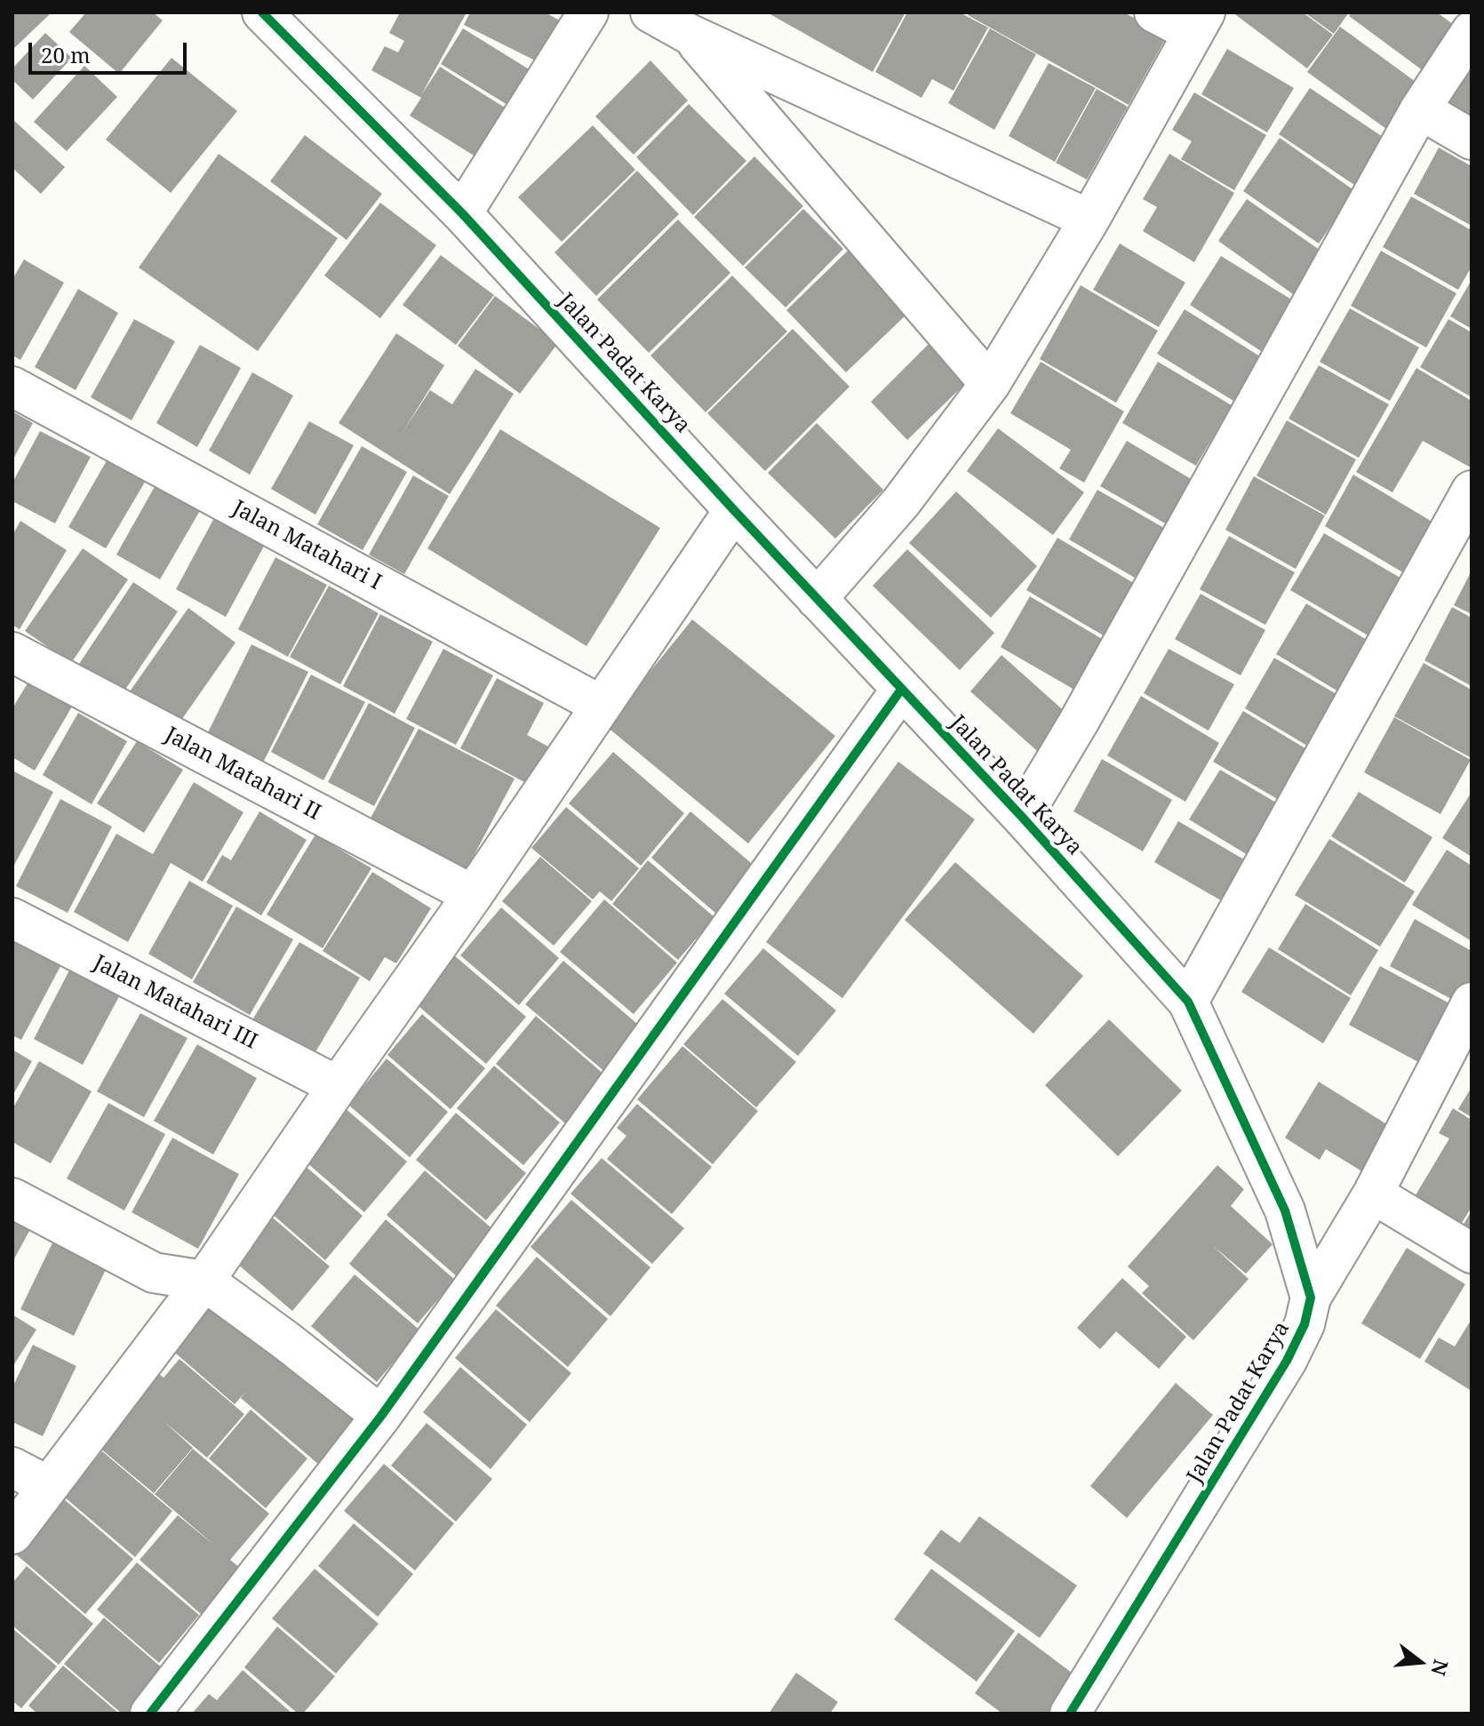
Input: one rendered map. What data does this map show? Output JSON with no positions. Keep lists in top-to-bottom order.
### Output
{
  "streets": {
    "street": [
      "Jalan Padat Karya",
      "Jalan Matahari I",
      "Jalan Matahari II",
      "Jalan Matahari III"
    ]
  },
  "scale_bar": "20 m",
  "north": "right"
}
